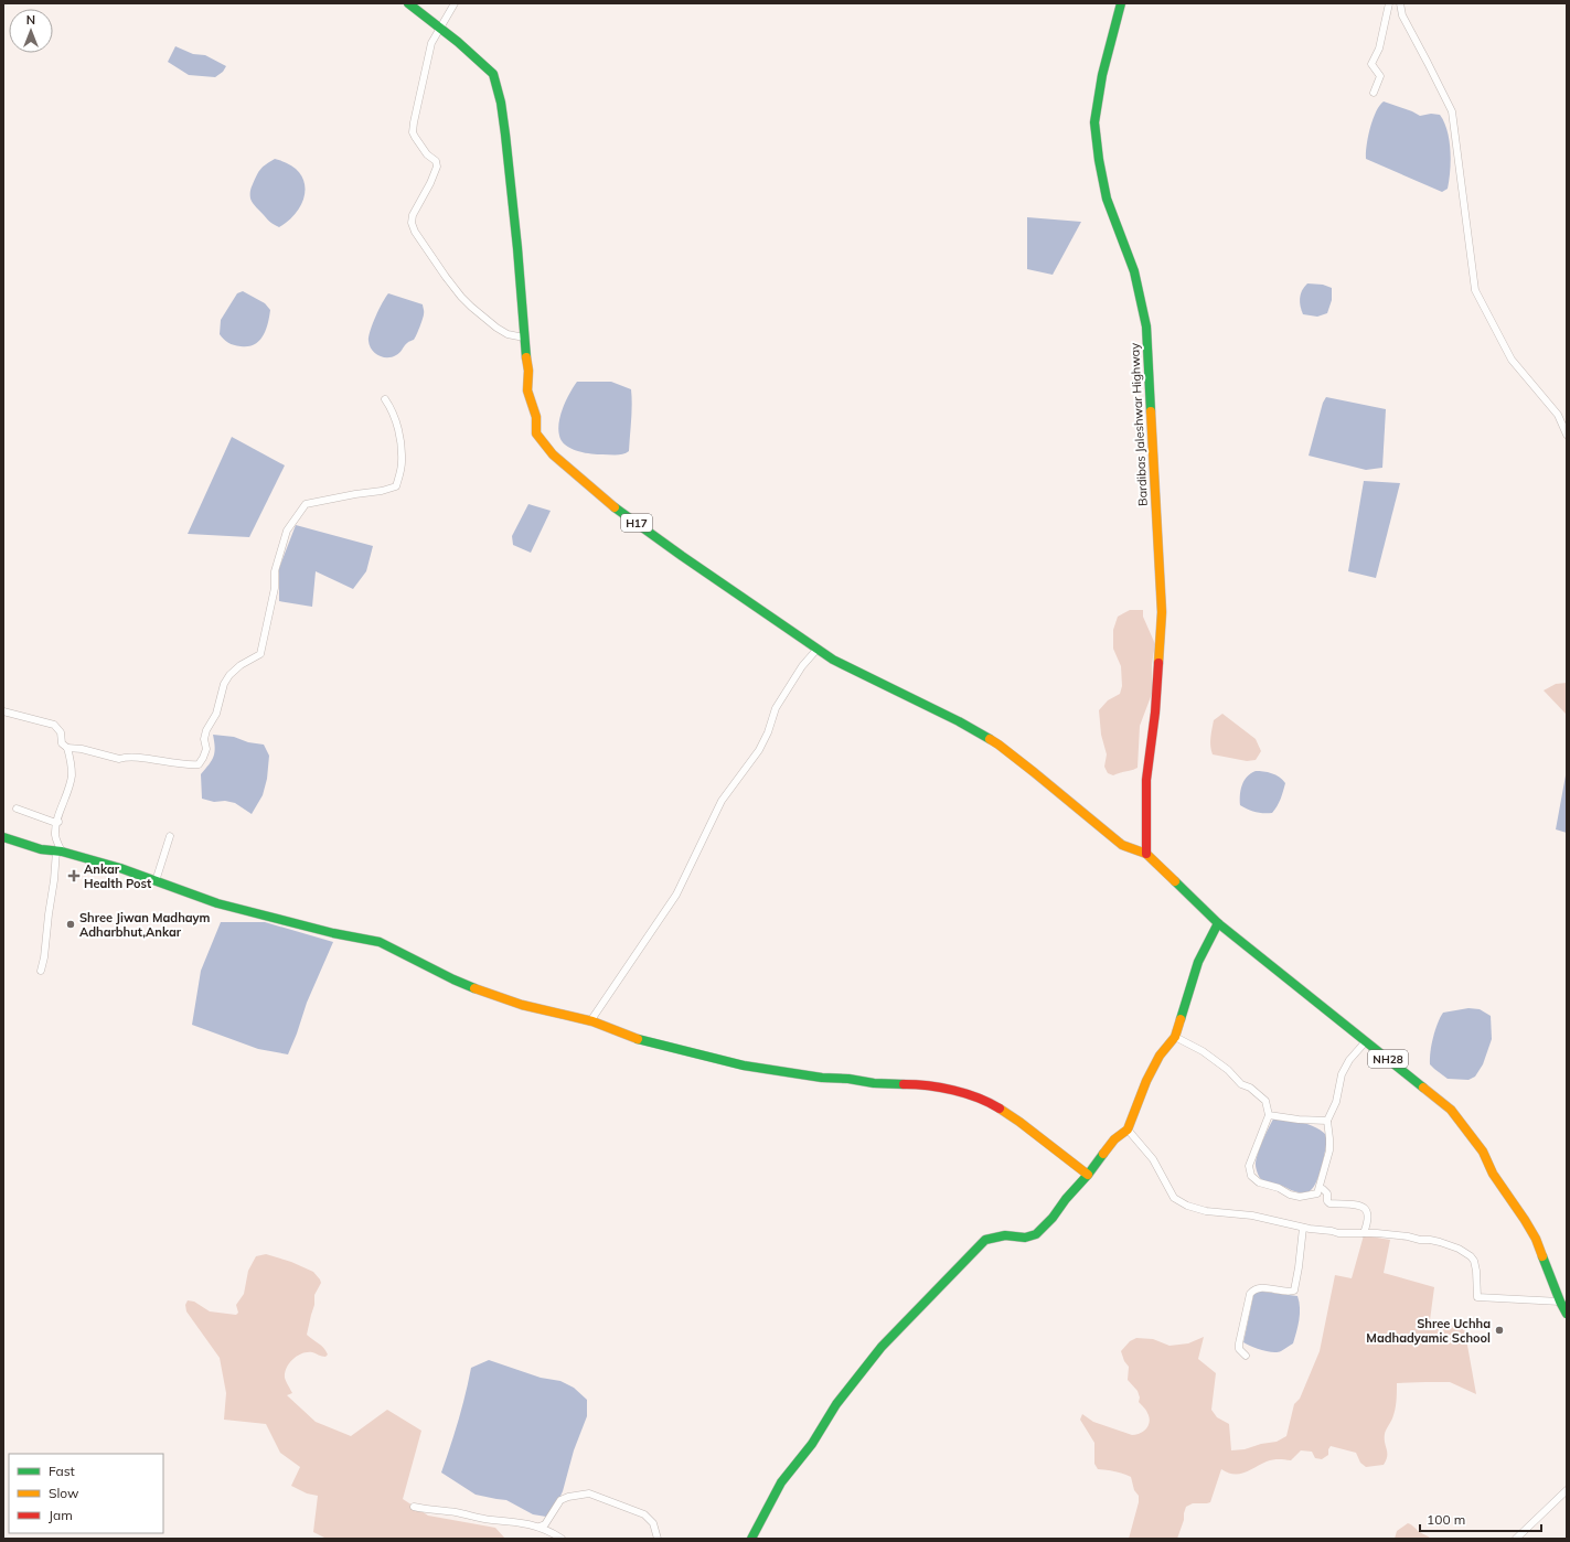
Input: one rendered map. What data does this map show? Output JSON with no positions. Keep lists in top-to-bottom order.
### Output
{
  "streets": {
    "main road": ["Bardibas Jaleshwar Highway", "H17", "NH28"]
  },
  "crossings": [
    ["Bardibas Jaleshwar Highway", "H17"],
    ["Bardibas Jaleshwar Highway", "NH28"],
    ["H17", "NH28"]
  ],
  "places": {
    "health": ["Ankar Health Post"],
    "other": ["Shree Jiwan Madhaym Adharbhut,Ankar", "Shree Uchha Madhadyamic School"]
  },
  "legend": ["Fast", "Slow", "Jam"],
  "scale_bar": "100 m",
  "north": "top"
}
